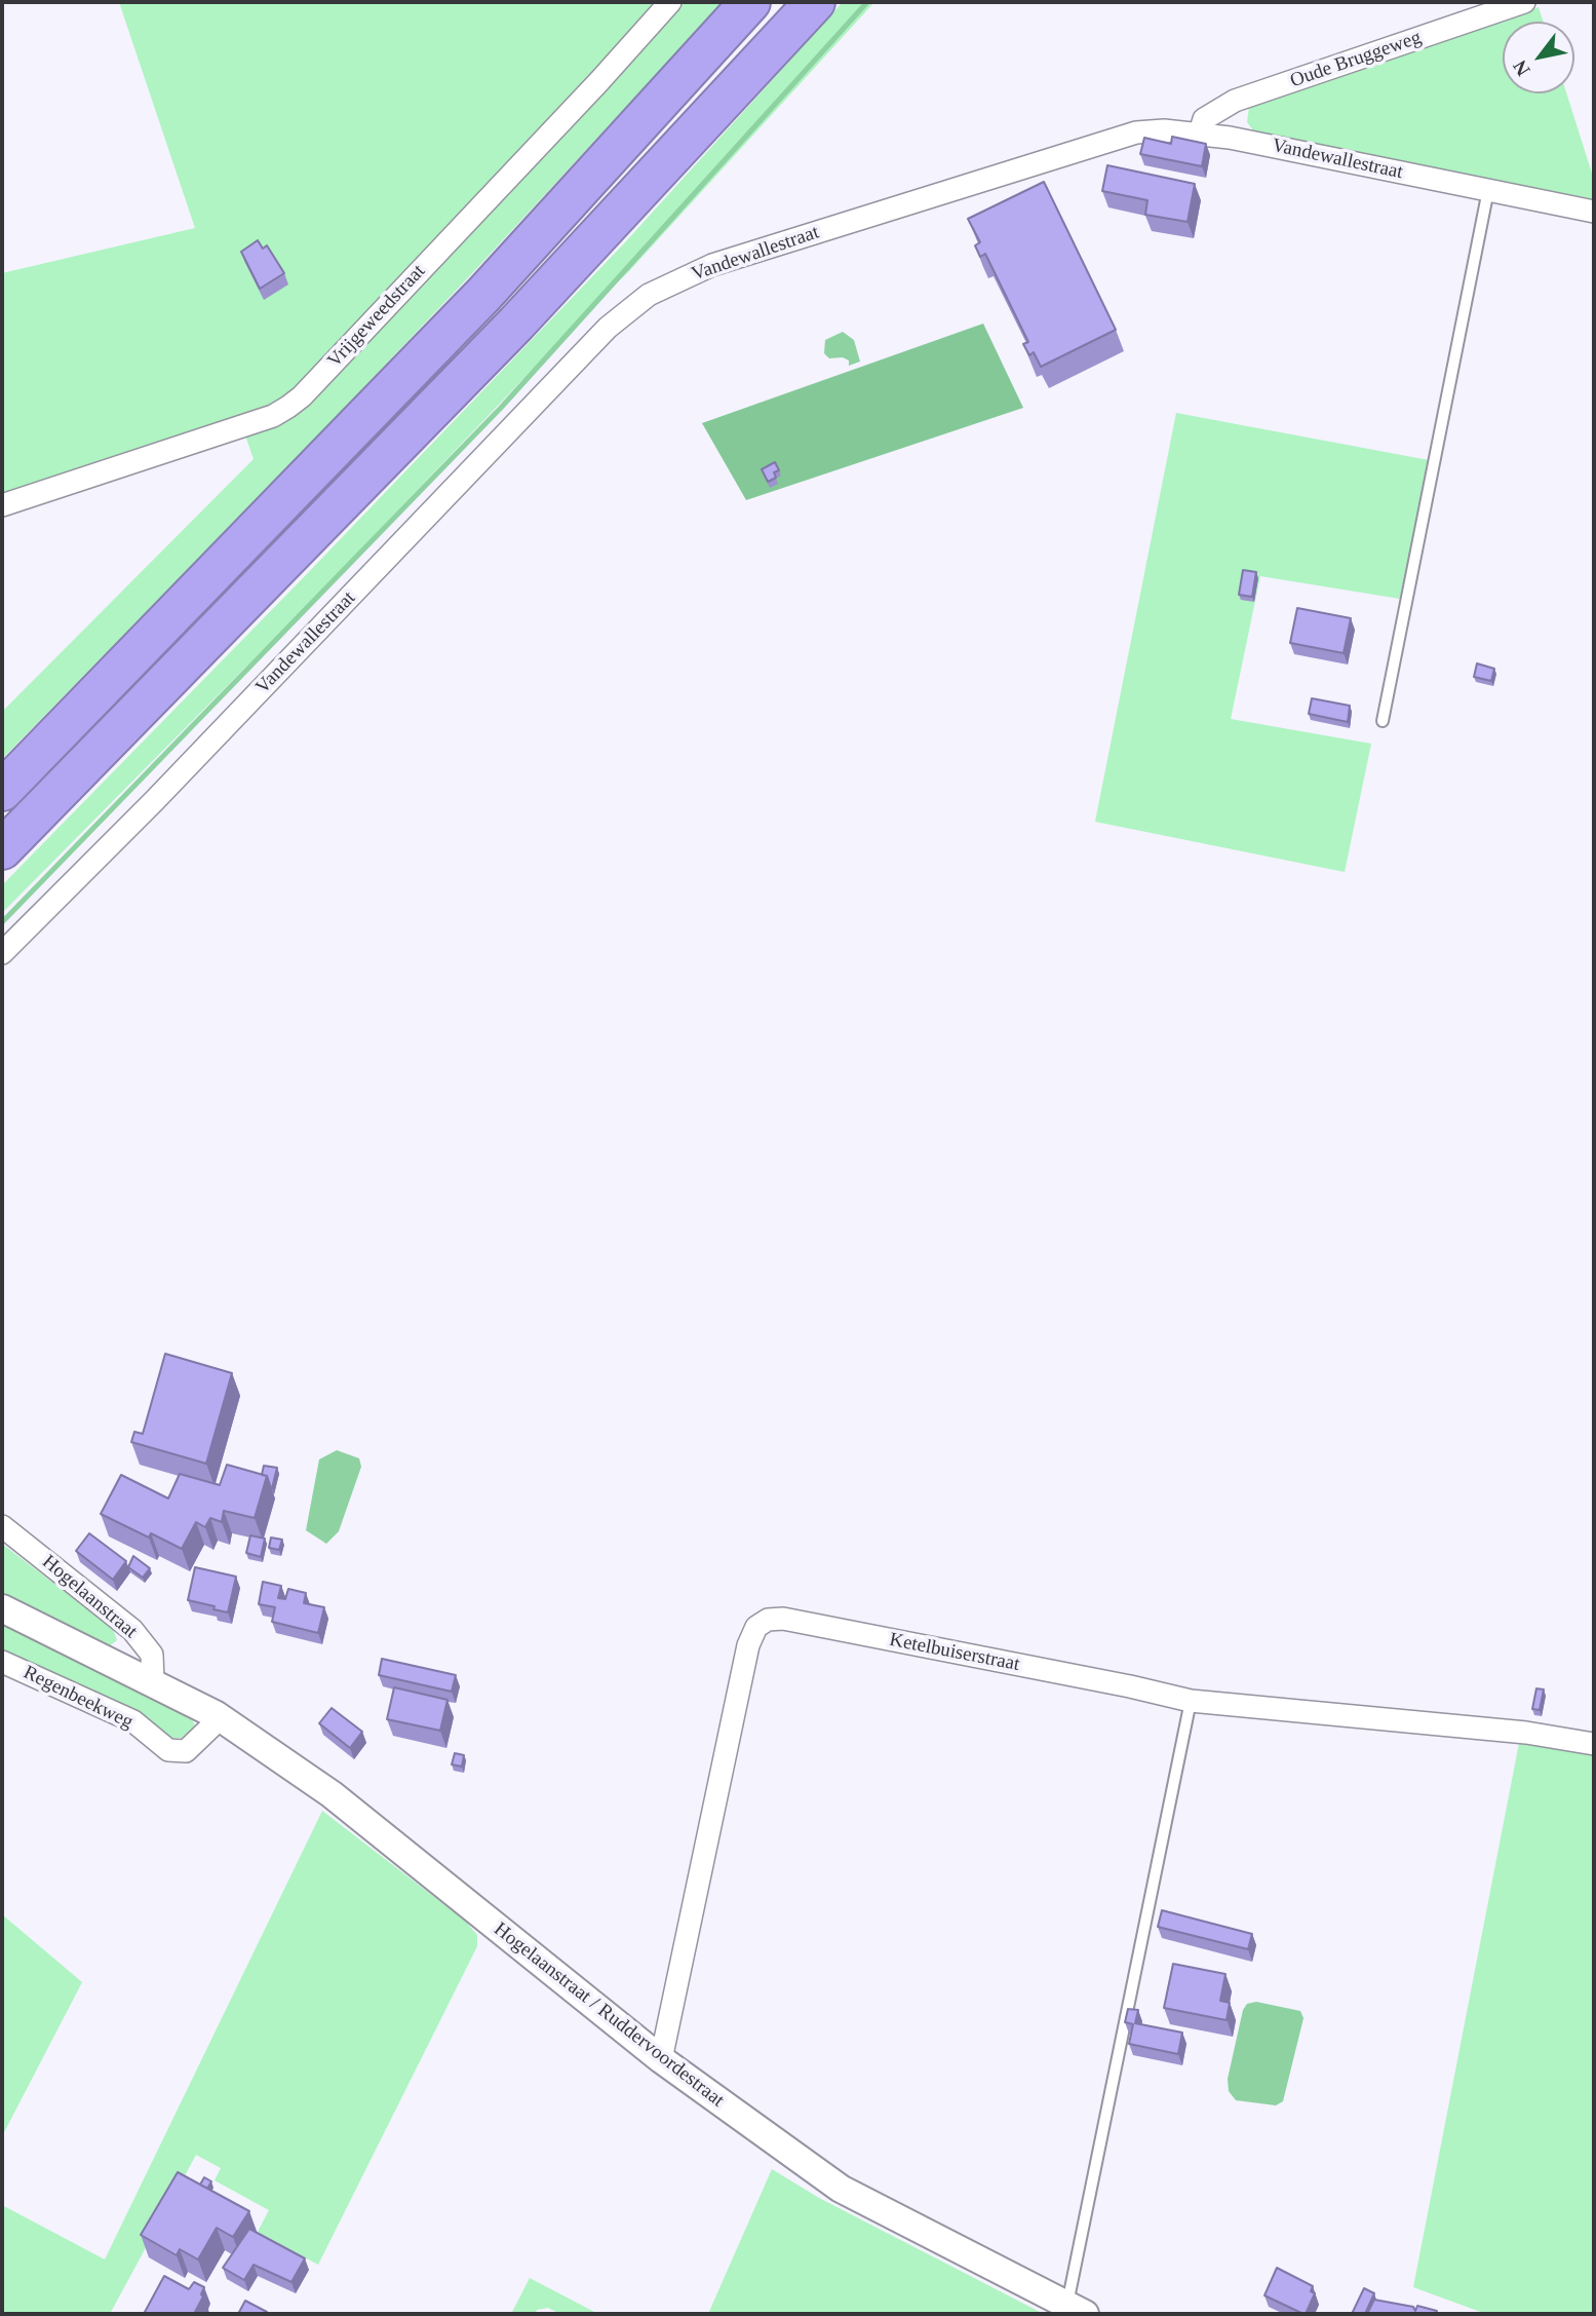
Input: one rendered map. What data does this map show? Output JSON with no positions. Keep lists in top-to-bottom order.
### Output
{
  "streets": {
    "street": [
      "Oude Bruggeweg",
      "Vandewallestraat",
      "Vrijgeweedstraat",
      "Hogelaanstraat",
      "Ketelbuiserstraat",
      "Regenbeekweg",
      "Hogelaanstraat / Ruddervoordestraat"
    ]
  },
  "crossings": [
    ["Oude Bruggeweg", "Vandewallestraat"],
    ["Hogelaanstraat", "Hogelaanstraat / Ruddervoordestraat"],
    ["Ketelbuiserstraat", "Hogelaanstraat / Ruddervoordestraat"],
    ["Regenbeekweg", "Hogelaanstraat / Ruddervoordestraat"]
  ],
  "north": "bottom left"
}
